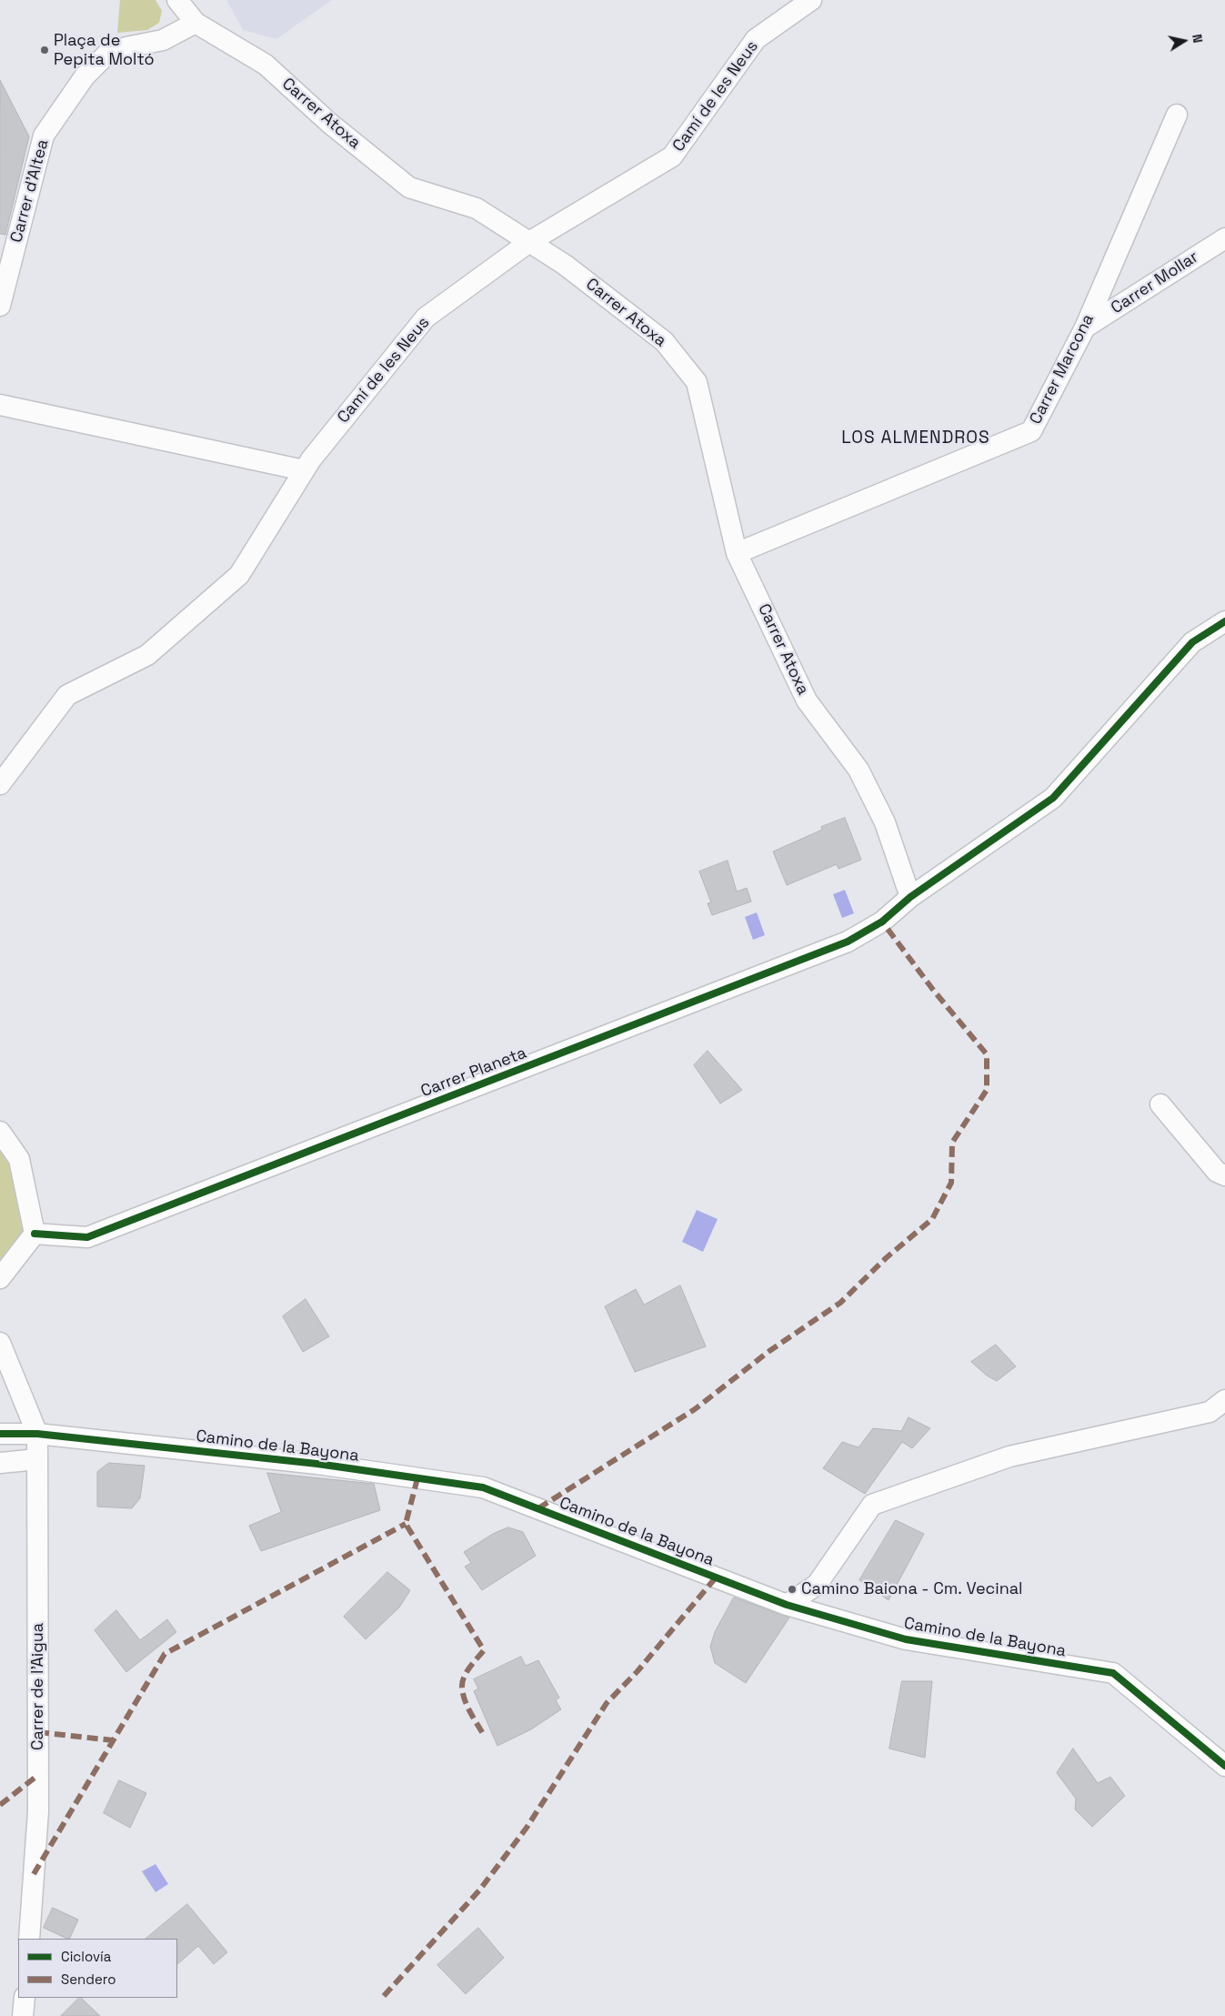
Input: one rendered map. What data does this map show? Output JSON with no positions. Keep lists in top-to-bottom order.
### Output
{
  "streets": {
    "street": [
      "Camí de les Neus",
      "Carrer Atoxa",
      "Carrer d'Altea",
      "Carrer Mollar",
      "Carrer Marcona",
      "Carrer Planeta",
      "Camino de la Bayona",
      "Carrer de l'Aigua"
    ]
  },
  "crossings": [
    ["Camí de les Neus", "Carrer Atoxa"],
    ["Carrer Atoxa", "Carrer d'Altea"],
    ["Carrer Atoxa", "Carrer Marcona"],
    ["Carrer Atoxa", "Carrer Planeta"],
    ["Carrer Mollar", "Carrer Marcona"],
    ["Camino de la Bayona", "Carrer de l'Aigua"]
  ],
  "districts": ["LOS ALMENDROS"],
  "places": ["Plaça de Pepita Moltó", "Camino Baiona - Cm. Vecinal"],
  "legend": ["Ciclovía", "Sendero"],
  "north": "right"
}
